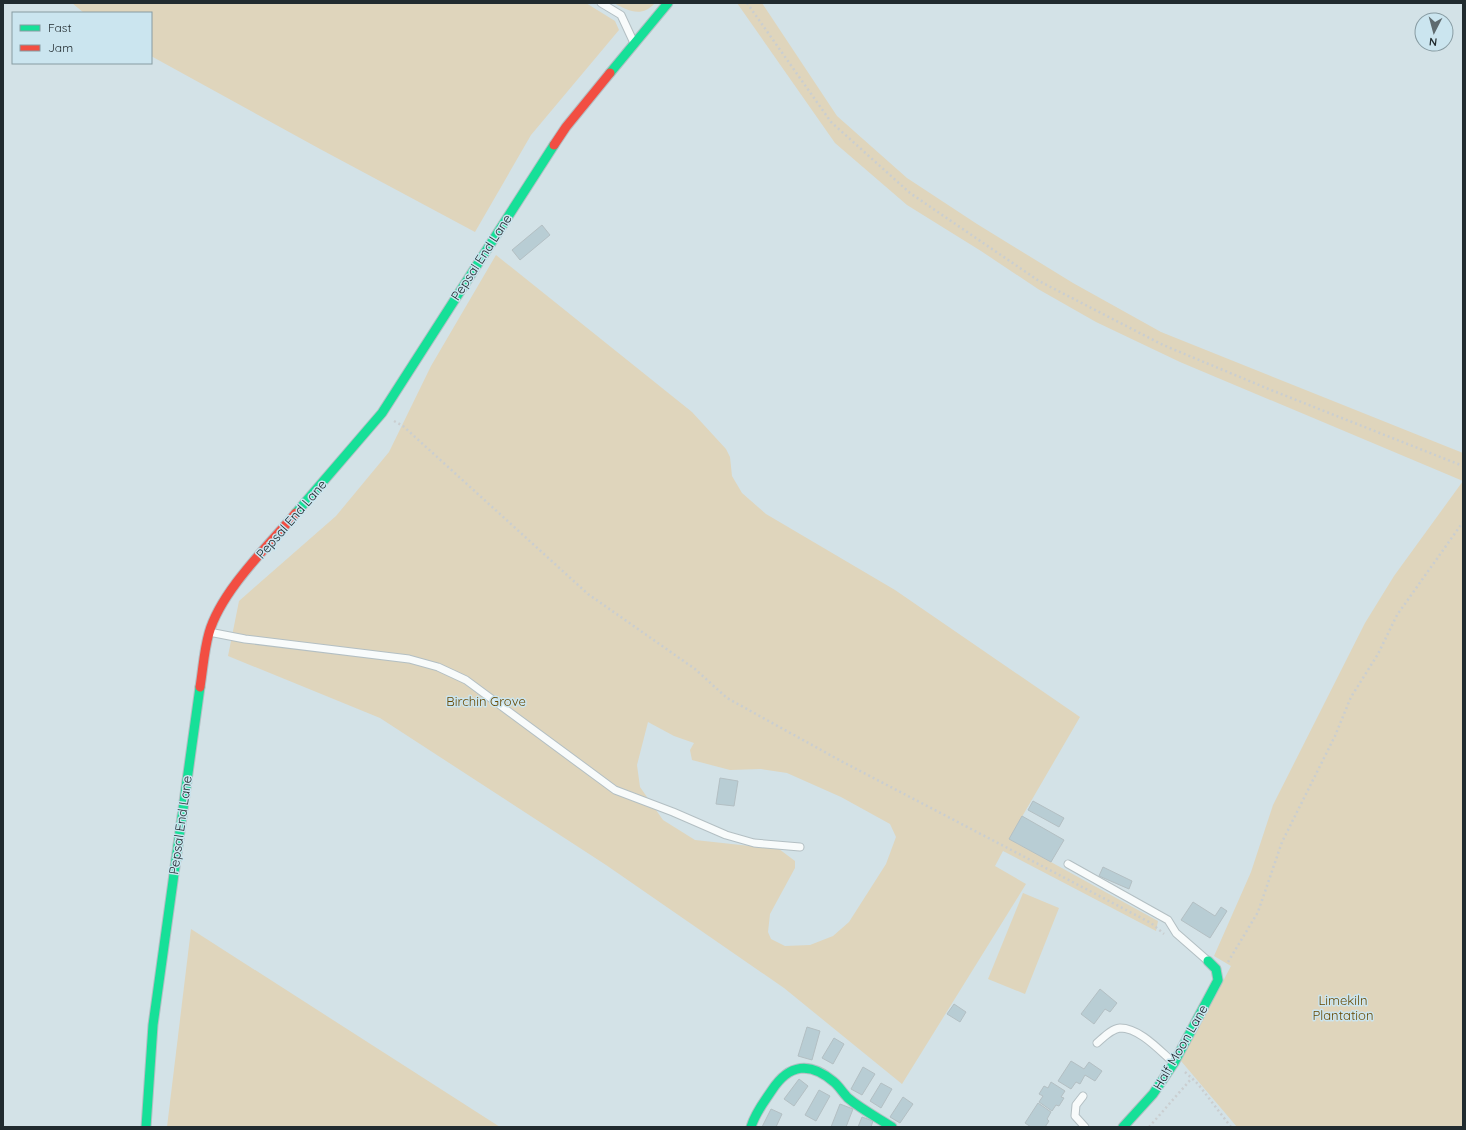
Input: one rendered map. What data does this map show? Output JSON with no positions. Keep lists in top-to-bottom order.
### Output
{
  "streets": {
    "street": ["Pepsal End Lane", "Half Moon Lane"]
  },
  "parks": ["Birchin Grove", "Limekiln Plantation"],
  "legend": ["Fast", "Jam"],
  "north": "bottom"
}
